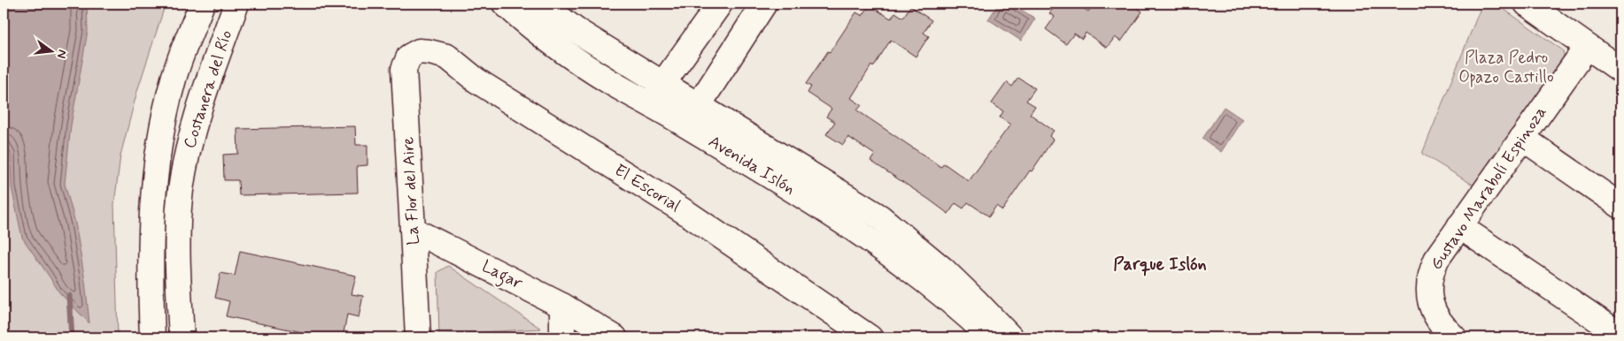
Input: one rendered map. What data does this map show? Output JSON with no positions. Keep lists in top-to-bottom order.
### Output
{
  "streets": {
    "street": [
      "Costanera del Río",
      "Avenida Islón",
      "El Escorial",
      "Gustavo Marabolí Espinoza",
      "La Flor del Aire",
      "Lagar"
    ]
  },
  "crossings": [
    ["El Escorial", "La Flor del Aire"],
    ["La Flor del Aire", "Lagar"]
  ],
  "districts": ["Parque Islón"],
  "parks": ["Plaza Pedro Opazo Castillo"],
  "north": "right"
}
